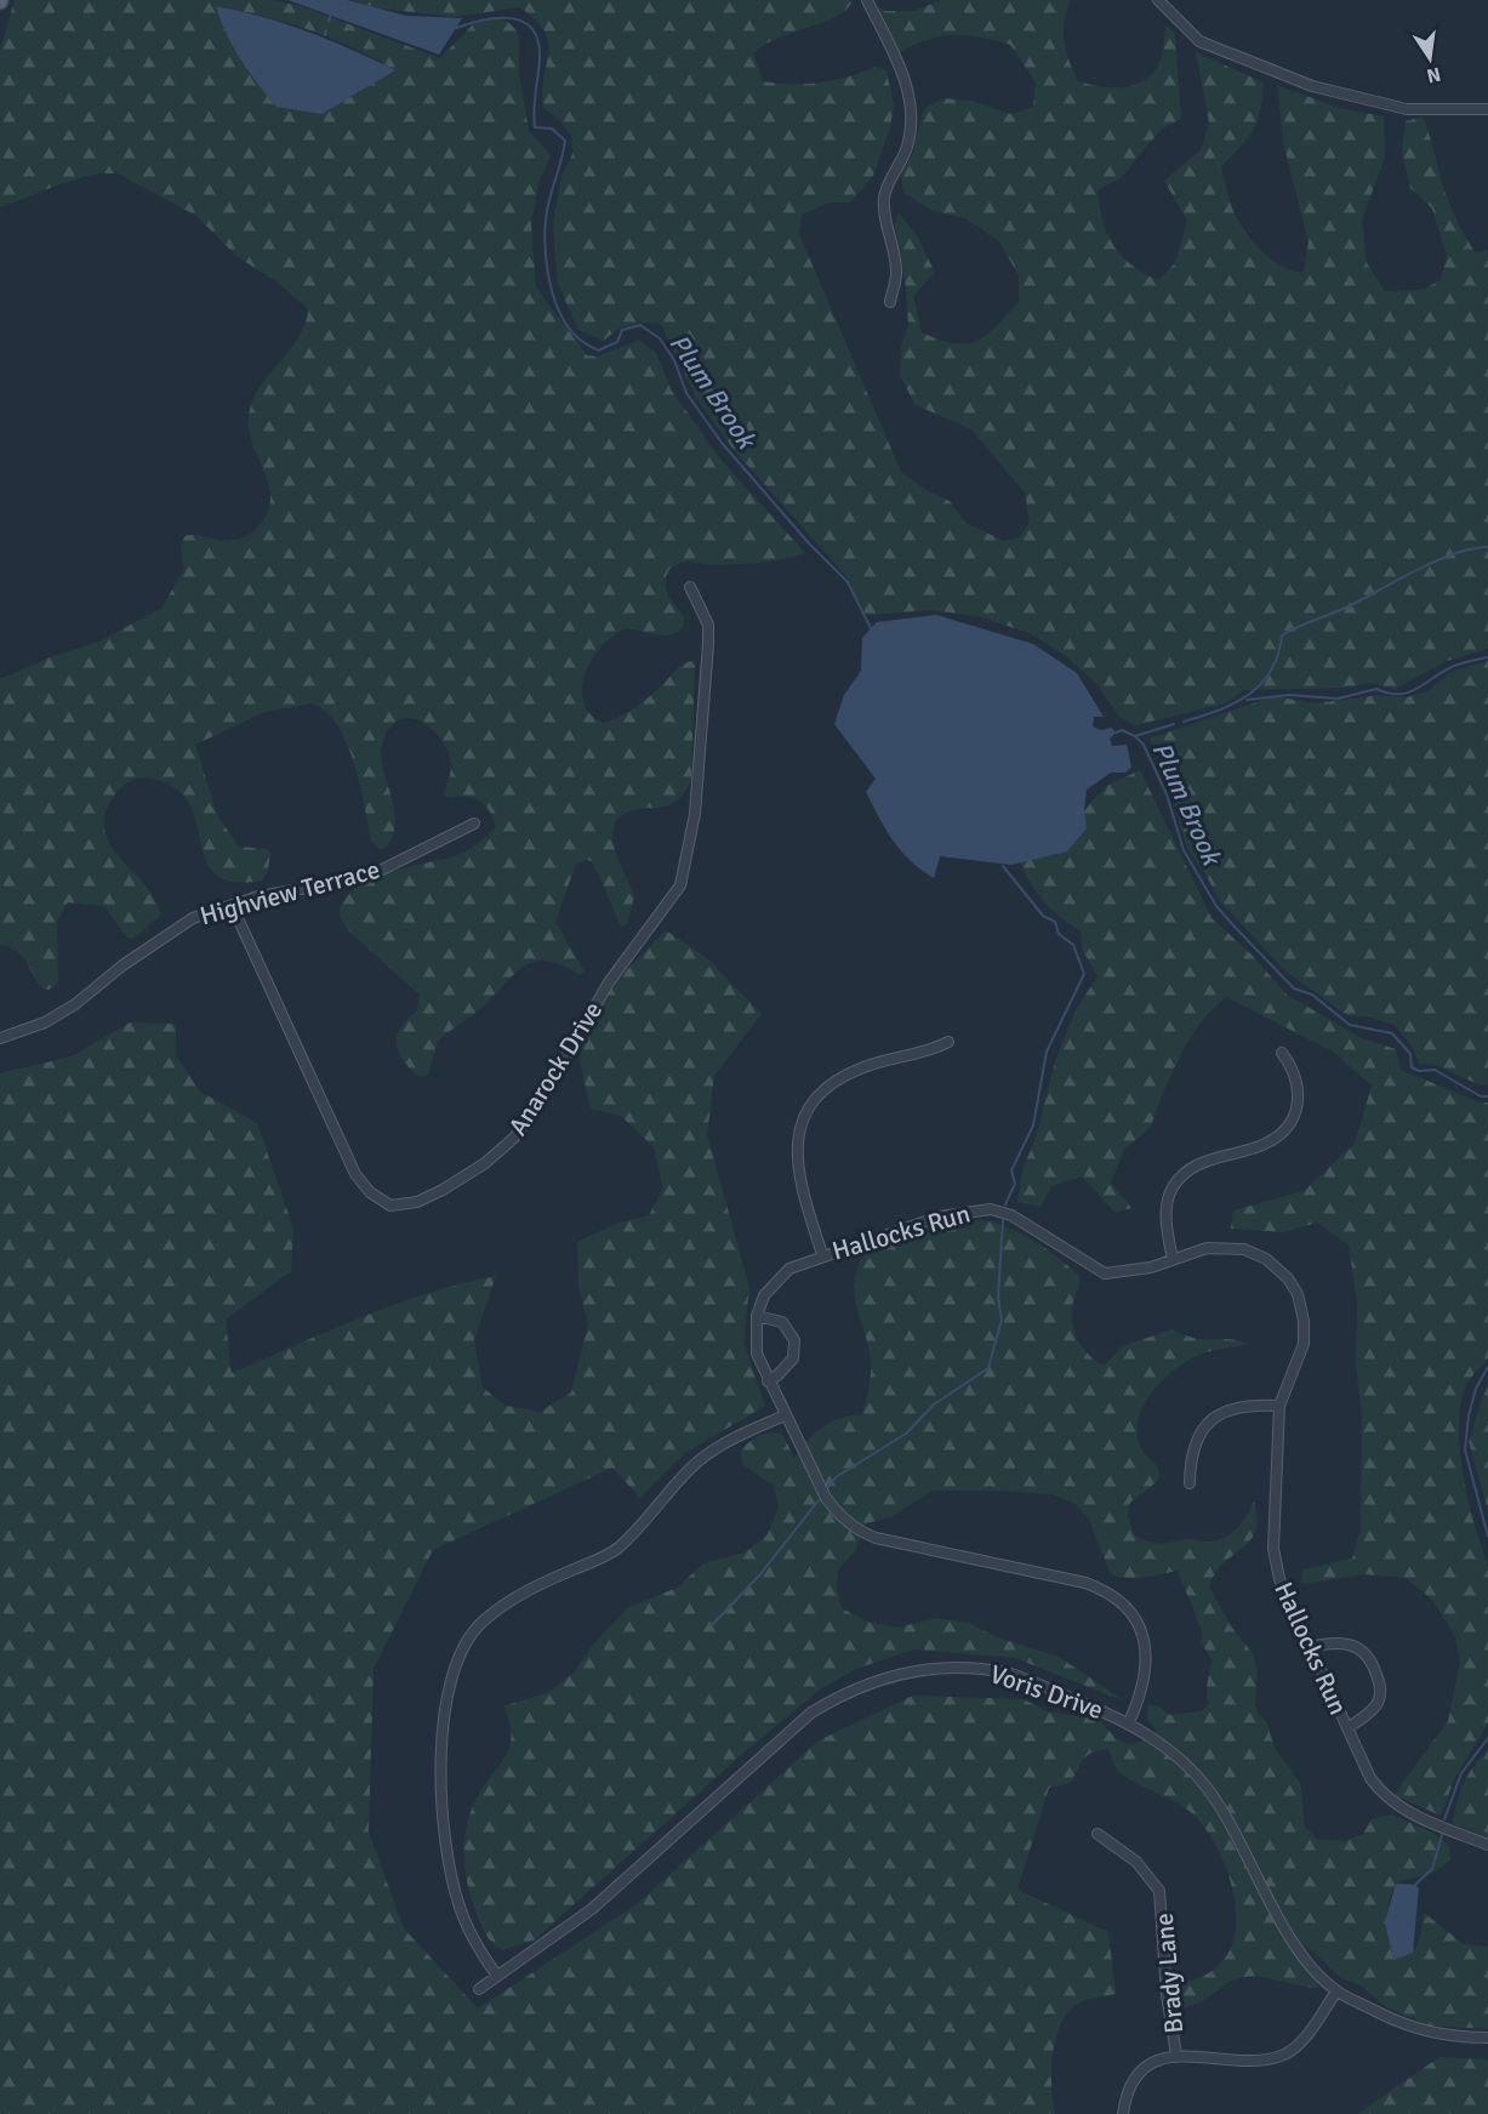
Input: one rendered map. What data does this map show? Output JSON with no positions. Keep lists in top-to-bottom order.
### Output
{
  "streets": {
    "street": [
      "Highview Terrace",
      "Anarock Drive",
      "Hallocks Run",
      "Voris Drive",
      "Brady Lane"
    ]
  },
  "crossings": [
    ["Highview Terrace", "Anarock Drive"],
    ["Hallocks Run", "Voris Drive"]
  ],
  "water": ["Plum Brook"],
  "north": "bottom"
}
